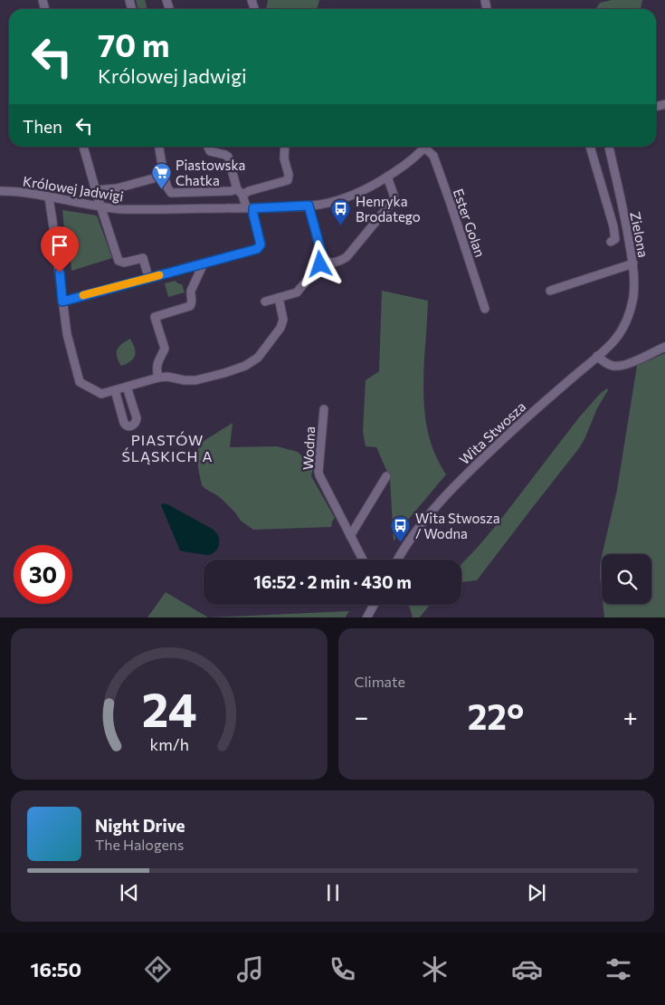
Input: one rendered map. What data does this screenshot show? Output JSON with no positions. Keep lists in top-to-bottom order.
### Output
{
  "streets": {
    "street": [
      "Królowej Jadwigi",
      "Ester Golan",
      "Zielona",
      "Wita Stwosza",
      "Wodna"
    ]
  },
  "crossings": [
    ["Zielona", "Wita Stwosza"]
  ],
  "districts": ["PIASTÓW ŚLĄSKICH A"],
  "places": {
    "supermarket": ["Piastowska Chatka"],
    "bus stop": ["Henryka Brodatego", "Wita Stwosza / Wodna"]
  },
  "page": {
    "turn": ["70 m", "Królowej Jadwigi"],
    "then": "Then",
    "limit": "30",
    "trip": "16:52 · 2 min · 430 m",
    "tile": "Climate",
    "heat": ["−", "22°", "+"],
    "song": ["Night Drive", "The Halogens"],
    "tabs": "16:50",
    "gauge": ["24", "km/h"]
  }
}
